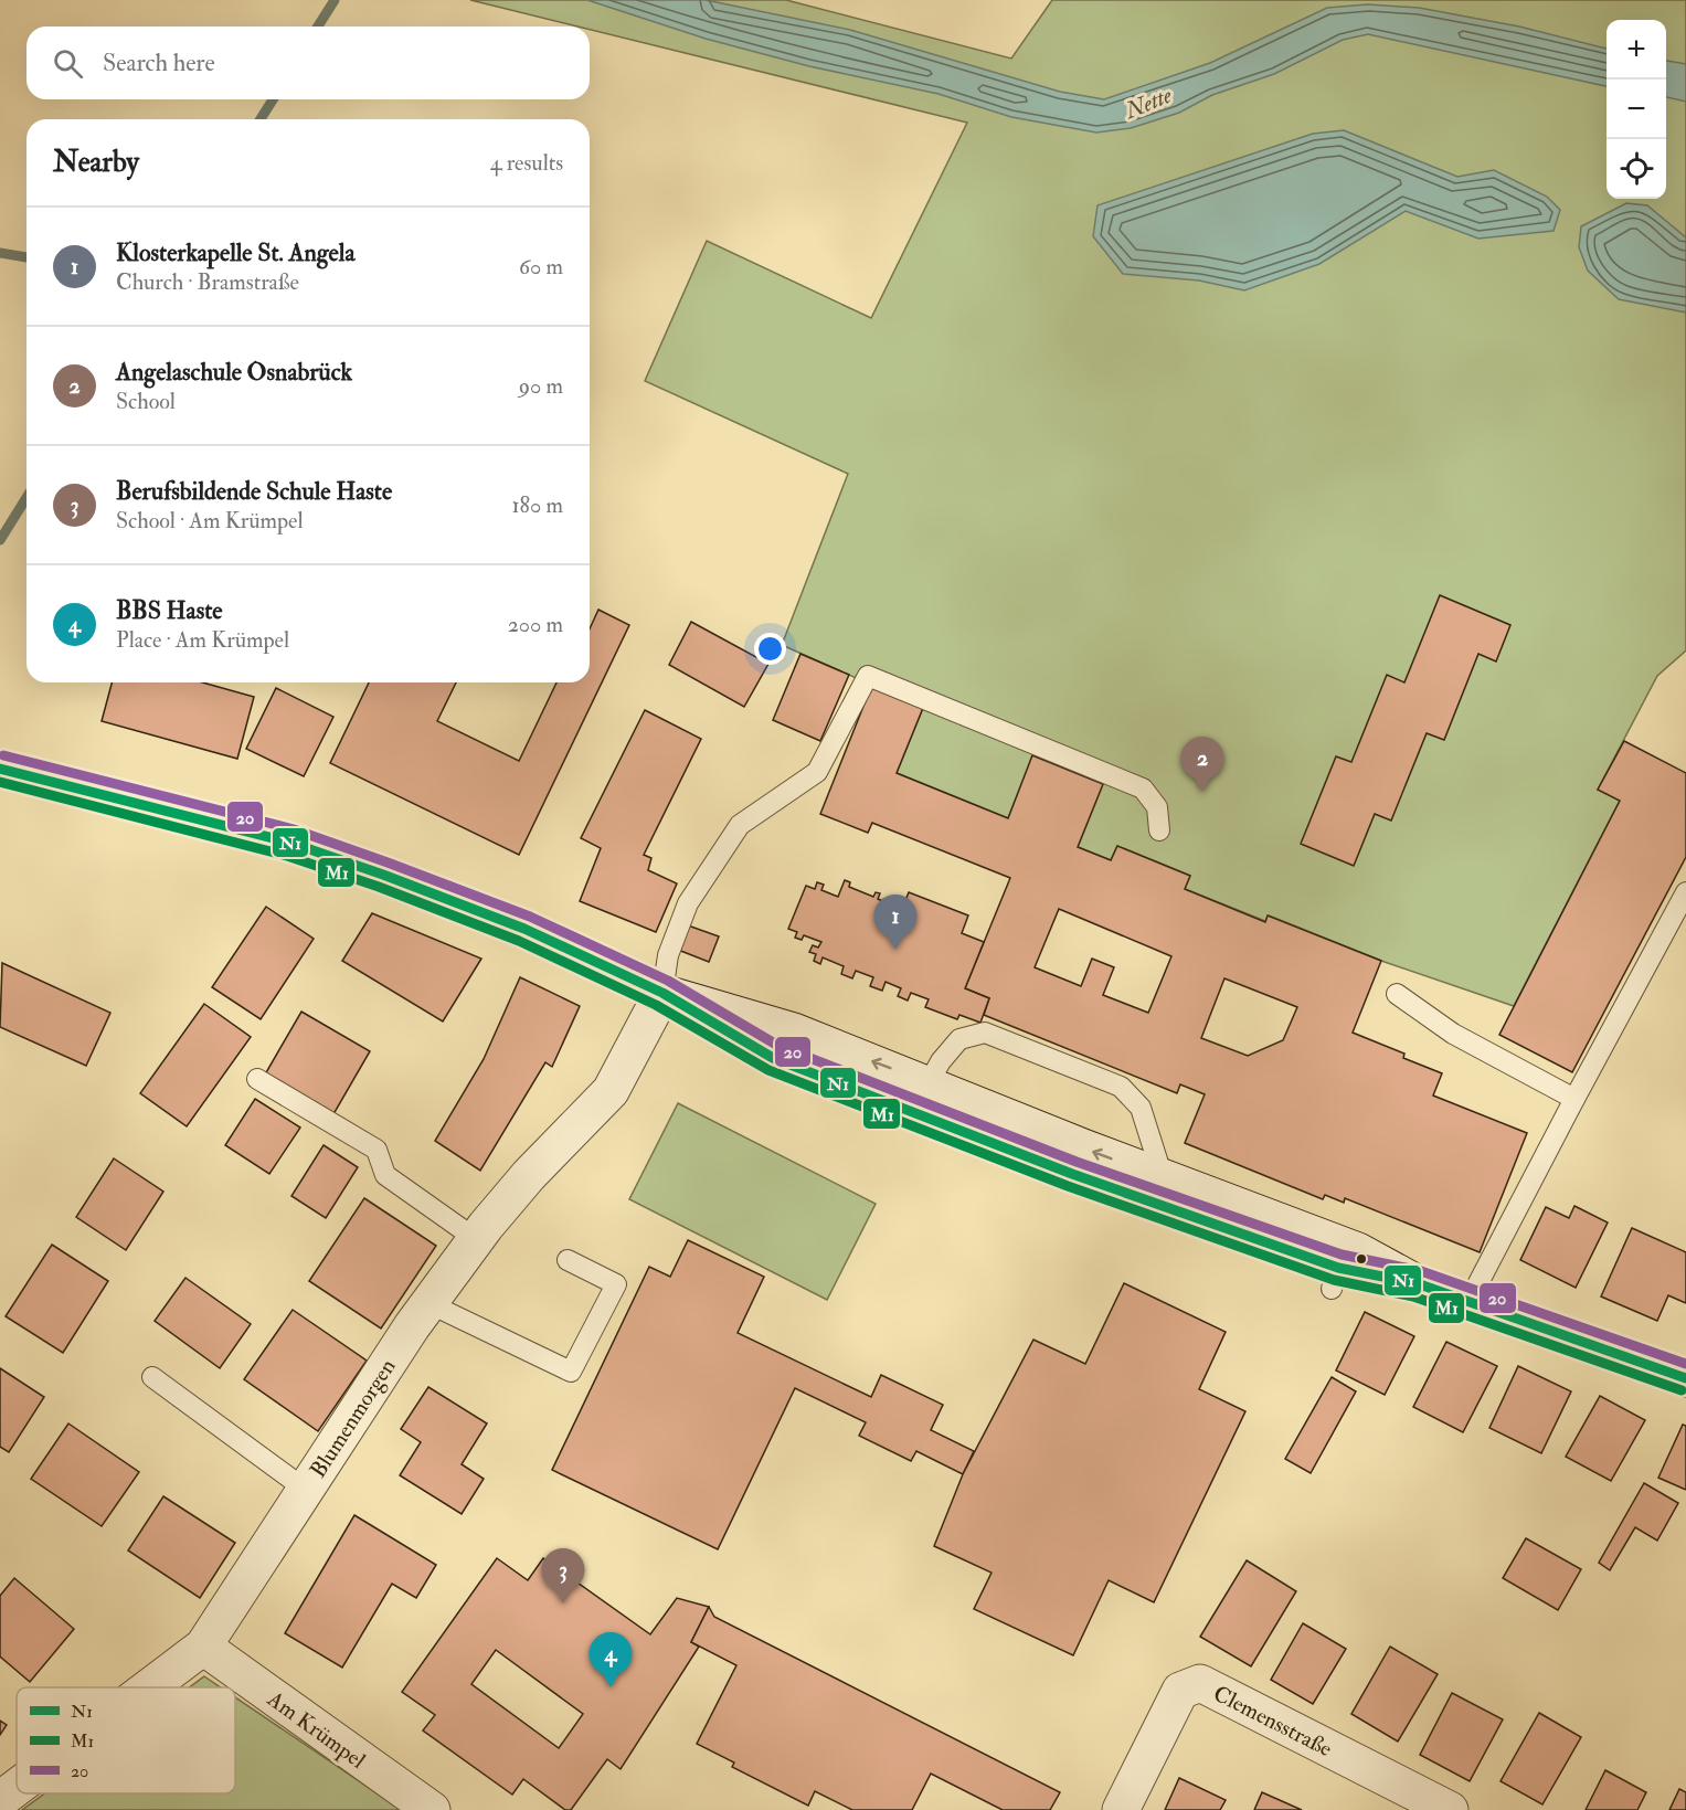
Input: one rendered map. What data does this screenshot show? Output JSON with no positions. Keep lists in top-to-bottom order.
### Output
{
  "streets": {
    "street": ["Blumenmorgen", "Clemensstraße", "Am Krümpel"]
  },
  "crossings": [
    ["Blumenmorgen", "Am Krümpel"]
  ],
  "water": ["Nette"],
  "lines": ["transit line 20", "transit line N1", "transit line M1"],
  "legend": ["N1", "M1", "20"],
  "page": {
    "map_buttons": ["+", "−"],
    "search": "Search here",
    "heading": ["Nearby", "4 results"],
    "list": [
      {
        "mark": "1",
        "name": "Klosterkapelle St. Angela",
        "note": "Church · Bramstraße",
        "value": "60 m"
      },
      {
        "mark": "2",
        "name": "Angelaschule Osnabrück",
        "note": "School",
        "value": "90 m"
      },
      {
        "mark": "3",
        "name": "Berufsbildende Schule Haste",
        "note": "School · Am Krümpel",
        "value": "180 m"
      },
      {
        "mark": "4",
        "name": "BBS Haste",
        "note": "Place · Am Krümpel",
        "value": "200 m"
      }
    ],
    "pins": [
      "2",
      "1",
      "3",
      "4"
    ]
  }
}
